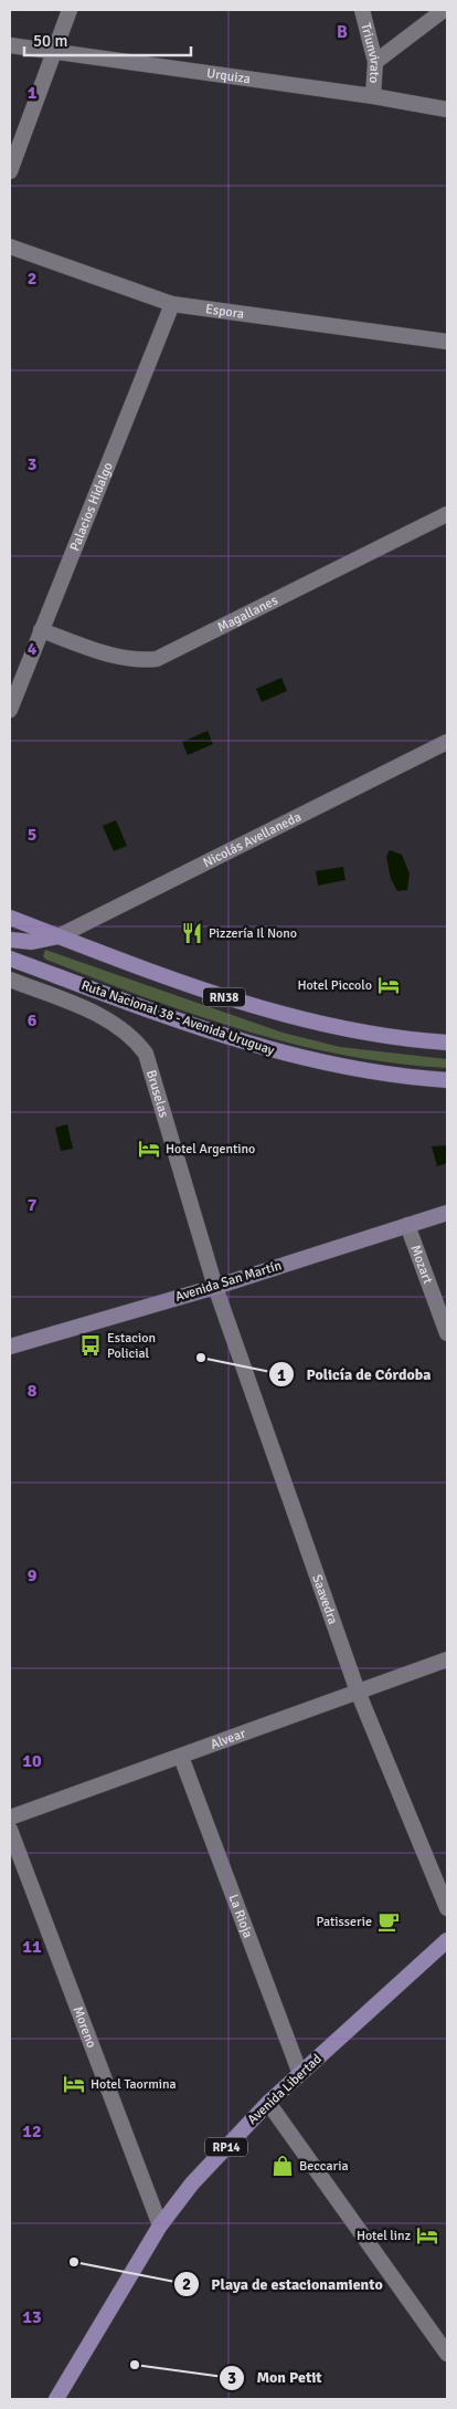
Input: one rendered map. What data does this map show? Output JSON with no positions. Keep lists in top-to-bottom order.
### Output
{
  "streets": {
    "main road": [
      "RN38",
      "Ruta Nacional 38 - Avenida Uruguay",
      "Avenida San Martín",
      "Avenida Libertad",
      "RP14"
    ],
    "street": [
      "Triunvirato",
      "Urquiza",
      "Espora",
      "Palacios Hidalgo",
      "Magallanes",
      "Nicolás Avellaneda",
      "Bruselas",
      "Mozart",
      "Saavedra",
      "Alvear",
      "La Rioja",
      "Moreno"
    ]
  },
  "crossings": [
    ["Triunvirato", "Urquiza"],
    ["Espora", "Palacios Hidalgo"],
    ["Palacios Hidalgo", "Magallanes"],
    ["Nicolás Avellaneda", "RN38"],
    ["Bruselas", "Avenida San Martín"],
    ["Bruselas", "Saavedra"],
    ["Mozart", "Avenida San Martín"],
    ["Avenida San Martín", "Saavedra"],
    ["Saavedra", "Alvear"],
    ["Alvear", "La Rioja"],
    ["La Rioja", "Avenida Libertad"],
    ["Moreno", "Avenida Libertad"]
  ],
  "places": {
    "restaurant": ["Pizzería Il Nono"],
    "hotel": [
      "Hotel Piccolo",
      "Hotel Argentino",
      "Hotel Taormina",
      "Hotel linz"
    ],
    "bus stop": ["Estacion Policial"],
    "other": ["Policía de Córdoba", "Playa de estacionamiento", "Mon Petit"],
    "cafe": ["Patisserie"],
    "shop": ["Beccaria"]
  },
  "scale_bar": "50 m",
  "grid": {
    "columns": ["B"],
    "rows": [
      "1",
      "2",
      "3",
      "4",
      "5",
      "6",
      "7",
      "8",
      "9",
      "10",
      "11",
      "12",
      "13"
    ]
  }
}
